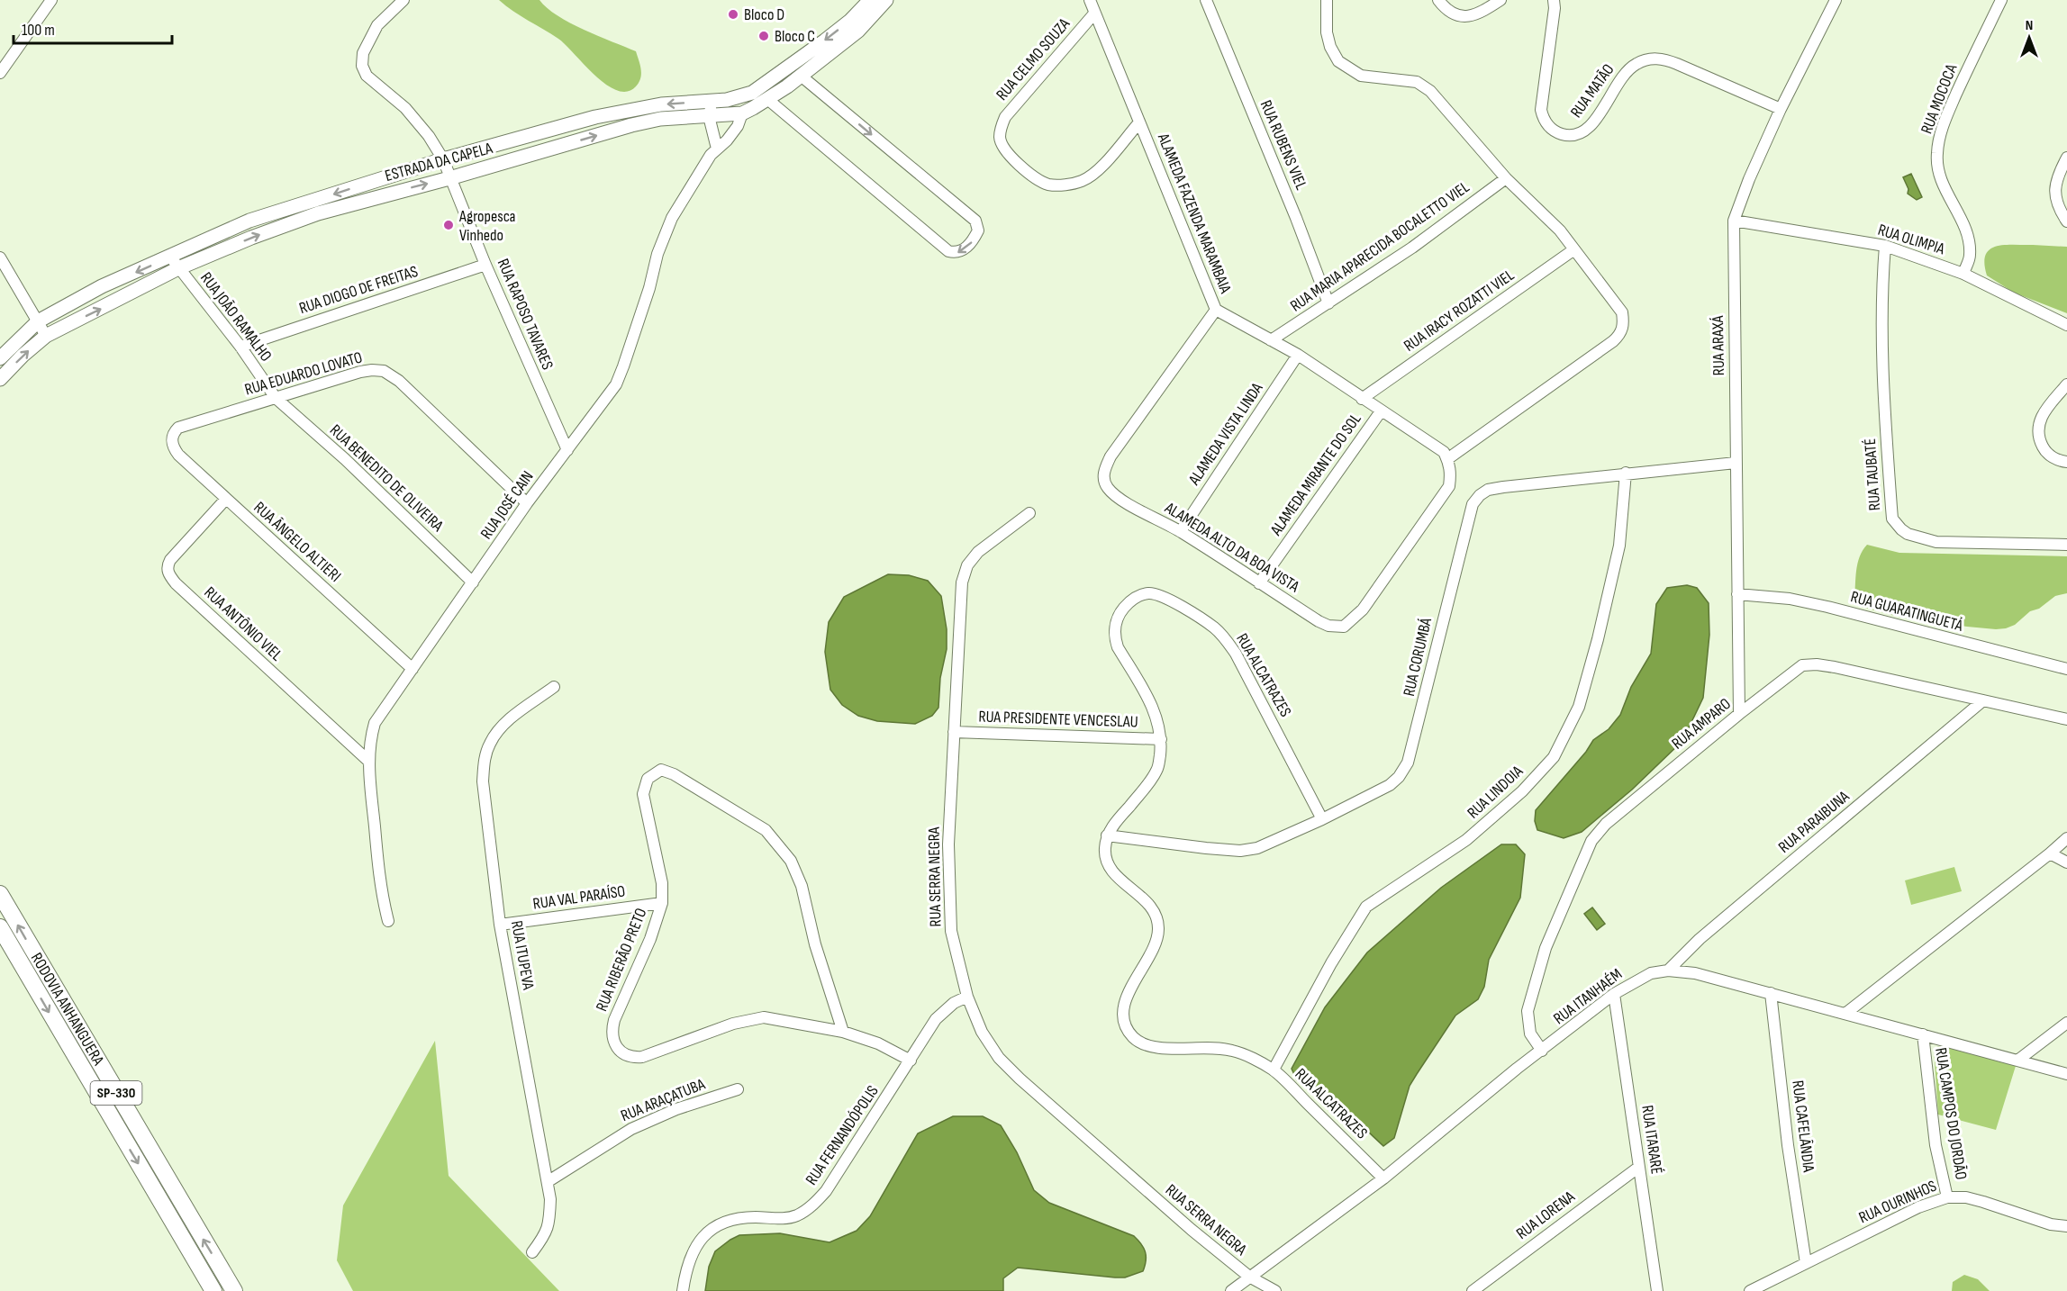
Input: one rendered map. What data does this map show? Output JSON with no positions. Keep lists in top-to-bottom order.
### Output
{
  "streets": {
    "highway": ["RODOVIA ANHANGUERA", "SP-330"],
    "main road": ["ESTRADA DA CAPELA"],
    "street": [
      "RUA CELMO SOUZA",
      "RUA MATÃO",
      "RUA MOCOCA",
      "RUA RUBENS VIEL",
      "ALAMEDA FAZENDA MARAMBAIA",
      "RUA OLIMPIA",
      "RUA MARIA APARECIDA BOCALETTO VIEL",
      "RUA DIOGO DE FREITAS",
      "RUA IRACY ROZATTI VIEL",
      "RUA RAPOSO TAVARES",
      "RUA JOÃO RAMALHO",
      "RUA ARAXÁ",
      "RUA EDUARDO LOVATO",
      "ALAMEDA VISTA LINDA",
      "ALAMEDA MIRANTE DO SOL",
      "RUA TAUBATÉ",
      "RUA BENEDITO DE OLIVEIRA",
      "RUA JOSÉ CAIN",
      "RUA ÂNGELO ALTIERI",
      "ALAMEDA ALTO DA BOA VISTA",
      "RUA GUARATINGUETÁ",
      "RUA ANTÔNIO VIEL",
      "RUA CORUMBÁ",
      "RUA ALCATRAZES",
      "RUA PRESIDENTE VENCESLAU",
      "RUA AMPARO",
      "RUA LINDOIA",
      "RUA PARAIBUNA",
      "RUA SERRA NEGRA",
      "RUA VAL PARAÍSO",
      "RUA ITUPEVA",
      "RUA RIBERÃO PRETO",
      "RUA ITANHAÉM",
      "RUA ARAÇATUBA",
      "RUA CAMPOS DO JORDÃO",
      "RUA CAFELÂNDIA",
      "RUA FERNANDÓPOLIS",
      "RUA ITARARÉ",
      "RUA OURINHOS",
      "RUA LORENA"
    ]
  },
  "crossings": [
    ["RUA CELMO SOUZA", "ALAMEDA FAZENDA MARAMBAIA"],
    ["RUA MATÃO", "RUA ARAXÁ"],
    ["RUA MOCOCA", "RUA OLIMPIA"],
    ["RUA RUBENS VIEL", "RUA MARIA APARECIDA BOCALETTO VIEL"],
    ["ESTRADA DA CAPELA", "RUA RAPOSO TAVARES"],
    ["ESTRADA DA CAPELA", "RUA JOÃO RAMALHO"],
    ["ESTRADA DA CAPELA", "RUA JOSÉ CAIN"],
    ["ALAMEDA FAZENDA MARAMBAIA", "RUA MARIA APARECIDA BOCALETTO VIEL"],
    ["ALAMEDA FAZENDA MARAMBAIA", "RUA IRACY ROZATTI VIEL"],
    ["ALAMEDA FAZENDA MARAMBAIA", "ALAMEDA VISTA LINDA"],
    ["ALAMEDA FAZENDA MARAMBAIA", "ALAMEDA MIRANTE DO SOL"],
    ["ALAMEDA FAZENDA MARAMBAIA", "ALAMEDA ALTO DA BOA VISTA"],
    ["RUA OLIMPIA", "RUA ARAXÁ"],
    ["RUA OLIMPIA", "RUA TAUBATÉ"],
    ["RUA DIOGO DE FREITAS", "RUA RAPOSO TAVARES"],
    ["RUA DIOGO DE FREITAS", "RUA JOÃO RAMALHO"],
    ["RUA RAPOSO TAVARES", "RUA JOSÉ CAIN"],
    ["RUA JOÃO RAMALHO", "RUA EDUARDO LOVATO"],
    ["RUA JOÃO RAMALHO", "RUA BENEDITO DE OLIVEIRA"],
    ["RUA ARAXÁ", "RUA GUARATINGUETÁ"],
    ["RUA ARAXÁ", "RUA CORUMBÁ"],
    ["RUA ARAXÁ", "RUA AMPARO"],
    ["RUA EDUARDO LOVATO", "RUA BENEDITO DE OLIVEIRA"],
    ["RUA EDUARDO LOVATO", "RUA JOSÉ CAIN"],
    ["RUA EDUARDO LOVATO", "RUA ÂNGELO ALTIERI"],
    ["ALAMEDA VISTA LINDA", "ALAMEDA ALTO DA BOA VISTA"],
    ["ALAMEDA MIRANTE DO SOL", "ALAMEDA ALTO DA BOA VISTA"],
    ["RUA BENEDITO DE OLIVEIRA", "RUA JOSÉ CAIN"],
    ["RUA JOSÉ CAIN", "RUA ÂNGELO ALTIERI"],
    ["RUA JOSÉ CAIN", "RUA ANTÔNIO VIEL"],
    ["RUA ÂNGELO ALTIERI", "RUA ANTÔNIO VIEL"],
    ["RUA CORUMBÁ", "RUA ALCATRAZES"],
    ["RUA CORUMBÁ", "RUA LINDOIA"],
    ["RUA ALCATRAZES", "RUA PRESIDENTE VENCESLAU"],
    ["RUA ALCATRAZES", "RUA LINDOIA"],
    ["RUA ALCATRAZES", "RUA ITANHAÉM"],
    ["RUA PRESIDENTE VENCESLAU", "RUA SERRA NEGRA"],
    ["RUA AMPARO", "RUA PARAIBUNA"],
    ["RUA AMPARO", "RUA ITANHAÉM"],
    ["RUA PARAIBUNA", "RUA ITANHAÉM"],
    ["RUA SERRA NEGRA", "RUA ITANHAÉM"],
    ["RUA SERRA NEGRA", "RUA FERNANDÓPOLIS"],
    ["RUA VAL PARAÍSO", "RUA ITUPEVA"],
    ["RUA VAL PARAÍSO", "RUA RIBERÃO PRETO"],
    ["RUA ITUPEVA", "RUA ARAÇATUBA"],
    ["RUA RIBERÃO PRETO", "RUA FERNANDÓPOLIS"],
    ["RUA ITANHAÉM", "RUA CAMPOS DO JORDÃO"],
    ["RUA ITANHAÉM", "RUA CAFELÂNDIA"],
    ["RUA ITANHAÉM", "RUA ITARARÉ"],
    ["RUA CAMPOS DO JORDÃO", "RUA OURINHOS"],
    ["RUA CAFELÂNDIA", "RUA OURINHOS"],
    ["RUA ITARARÉ", "RUA LORENA"]
  ],
  "places": ["Bloco D", "Bloco C", "Agropesca Vinhedo"],
  "scale_bar": "100 m",
  "north": "top"
}
